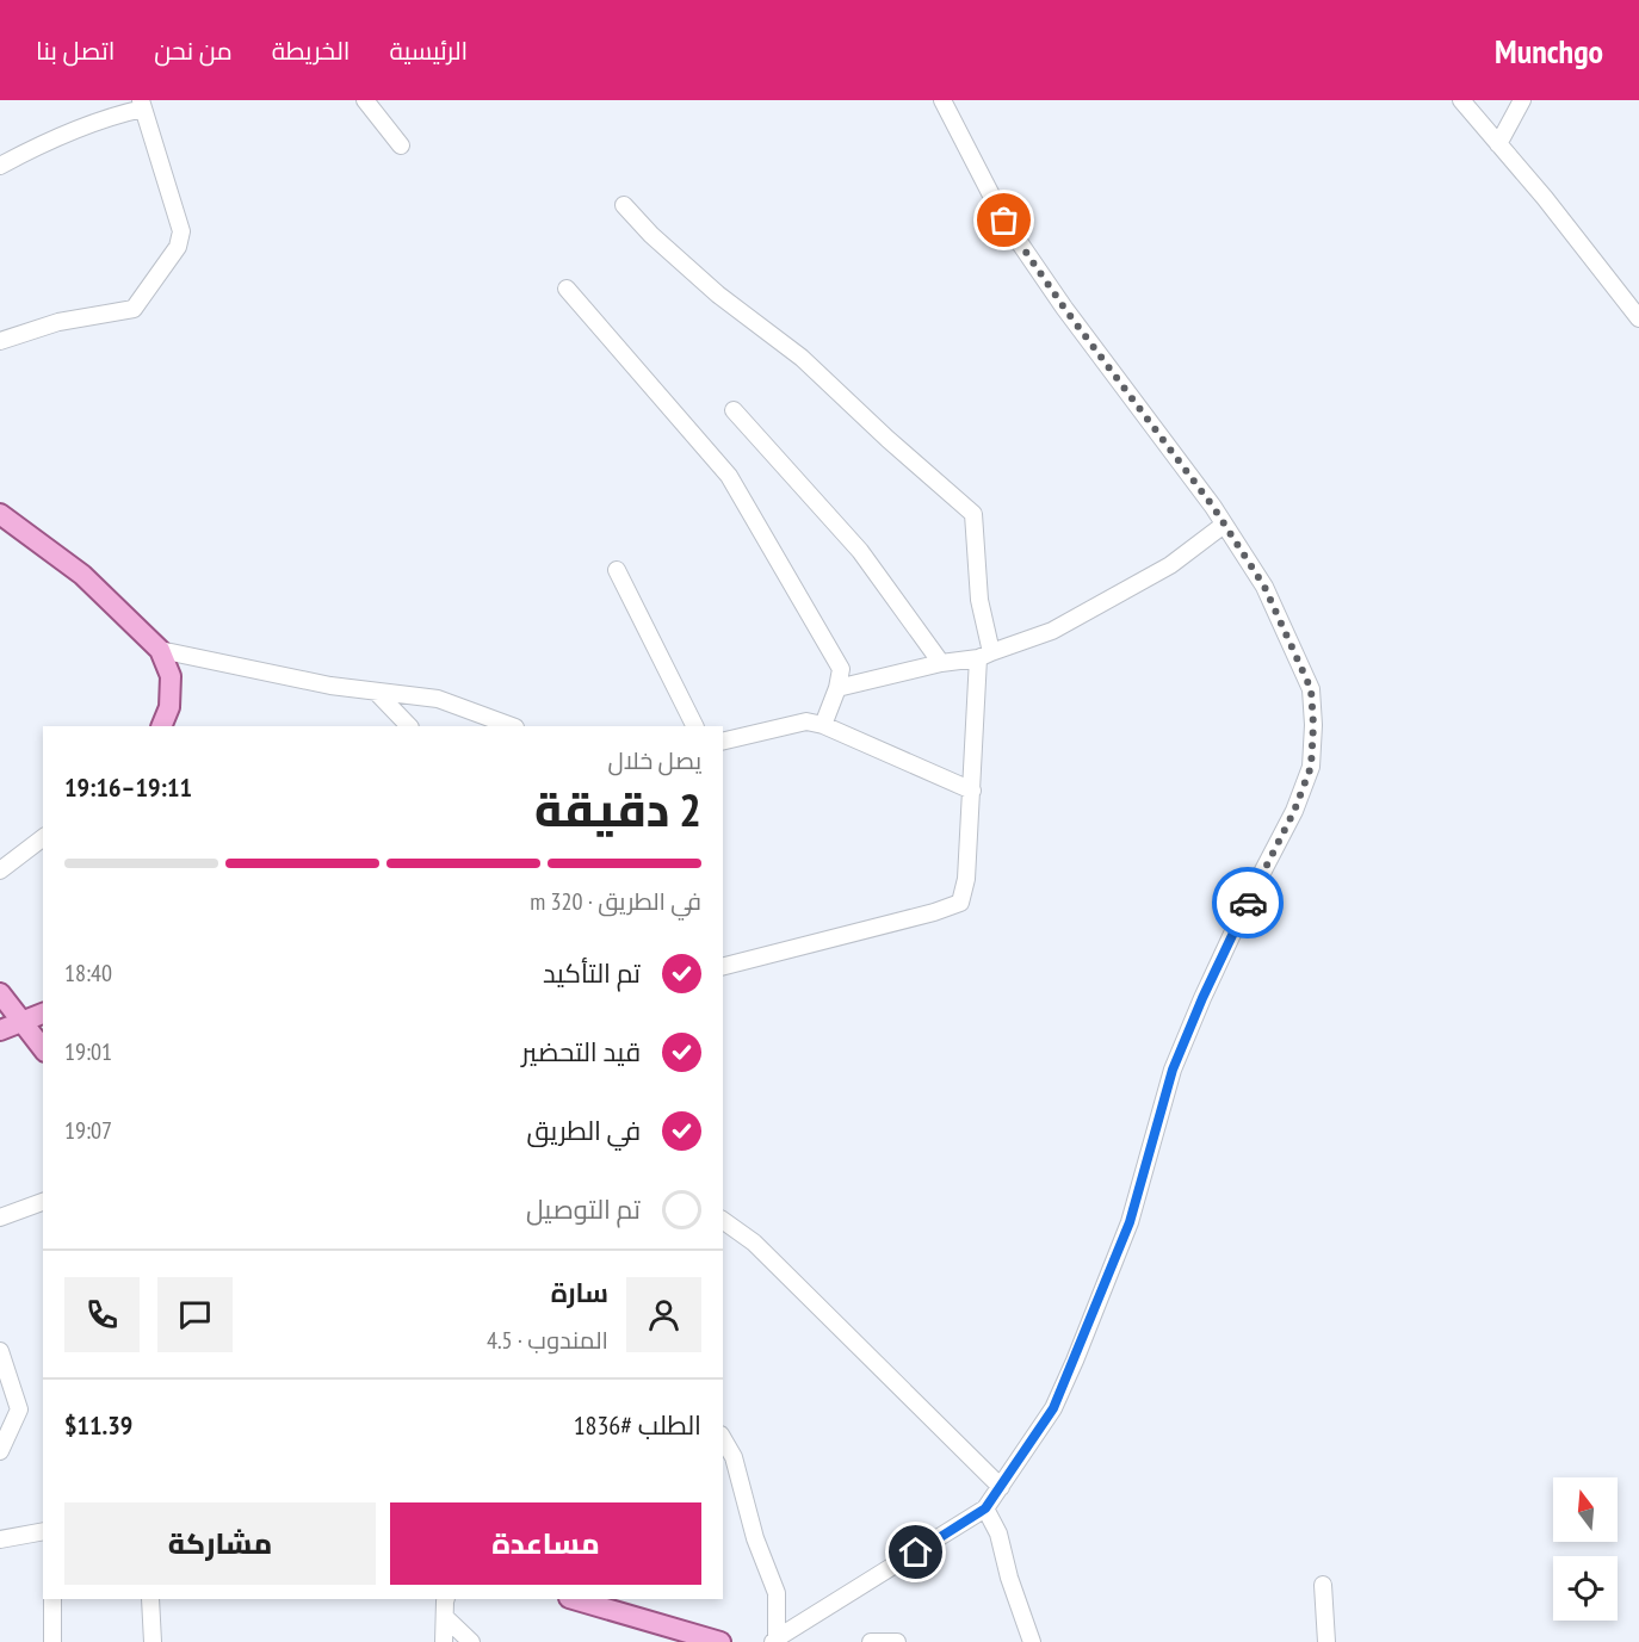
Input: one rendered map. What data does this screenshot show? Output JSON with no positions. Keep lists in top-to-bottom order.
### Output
{
  "north": "top",
  "page": {
    "header": "Munchgo",
    "nav": [
      "الرئيسية",
      "الخريطة",
      "من نحن",
      "اتصل بنا"
    ],
    "heading": ["2 دقيقة", "يصل خلال", "19:11–19:16"],
    "panel": [
      "سارة",
      "المندوب · 4.5",
      "الطلب #1836",
      "$11.39"
    ],
    "bar": "في الطريق · 320 m",
    "list": [
      ["تم التأكيد", "18:40"],
      ["قيد التحضير", "19:01"],
      ["في الطريق", "19:07"],
      "تم التوصيل"
    ],
    "buttons": ["مساعدة", "مشاركة"]
  }
}
